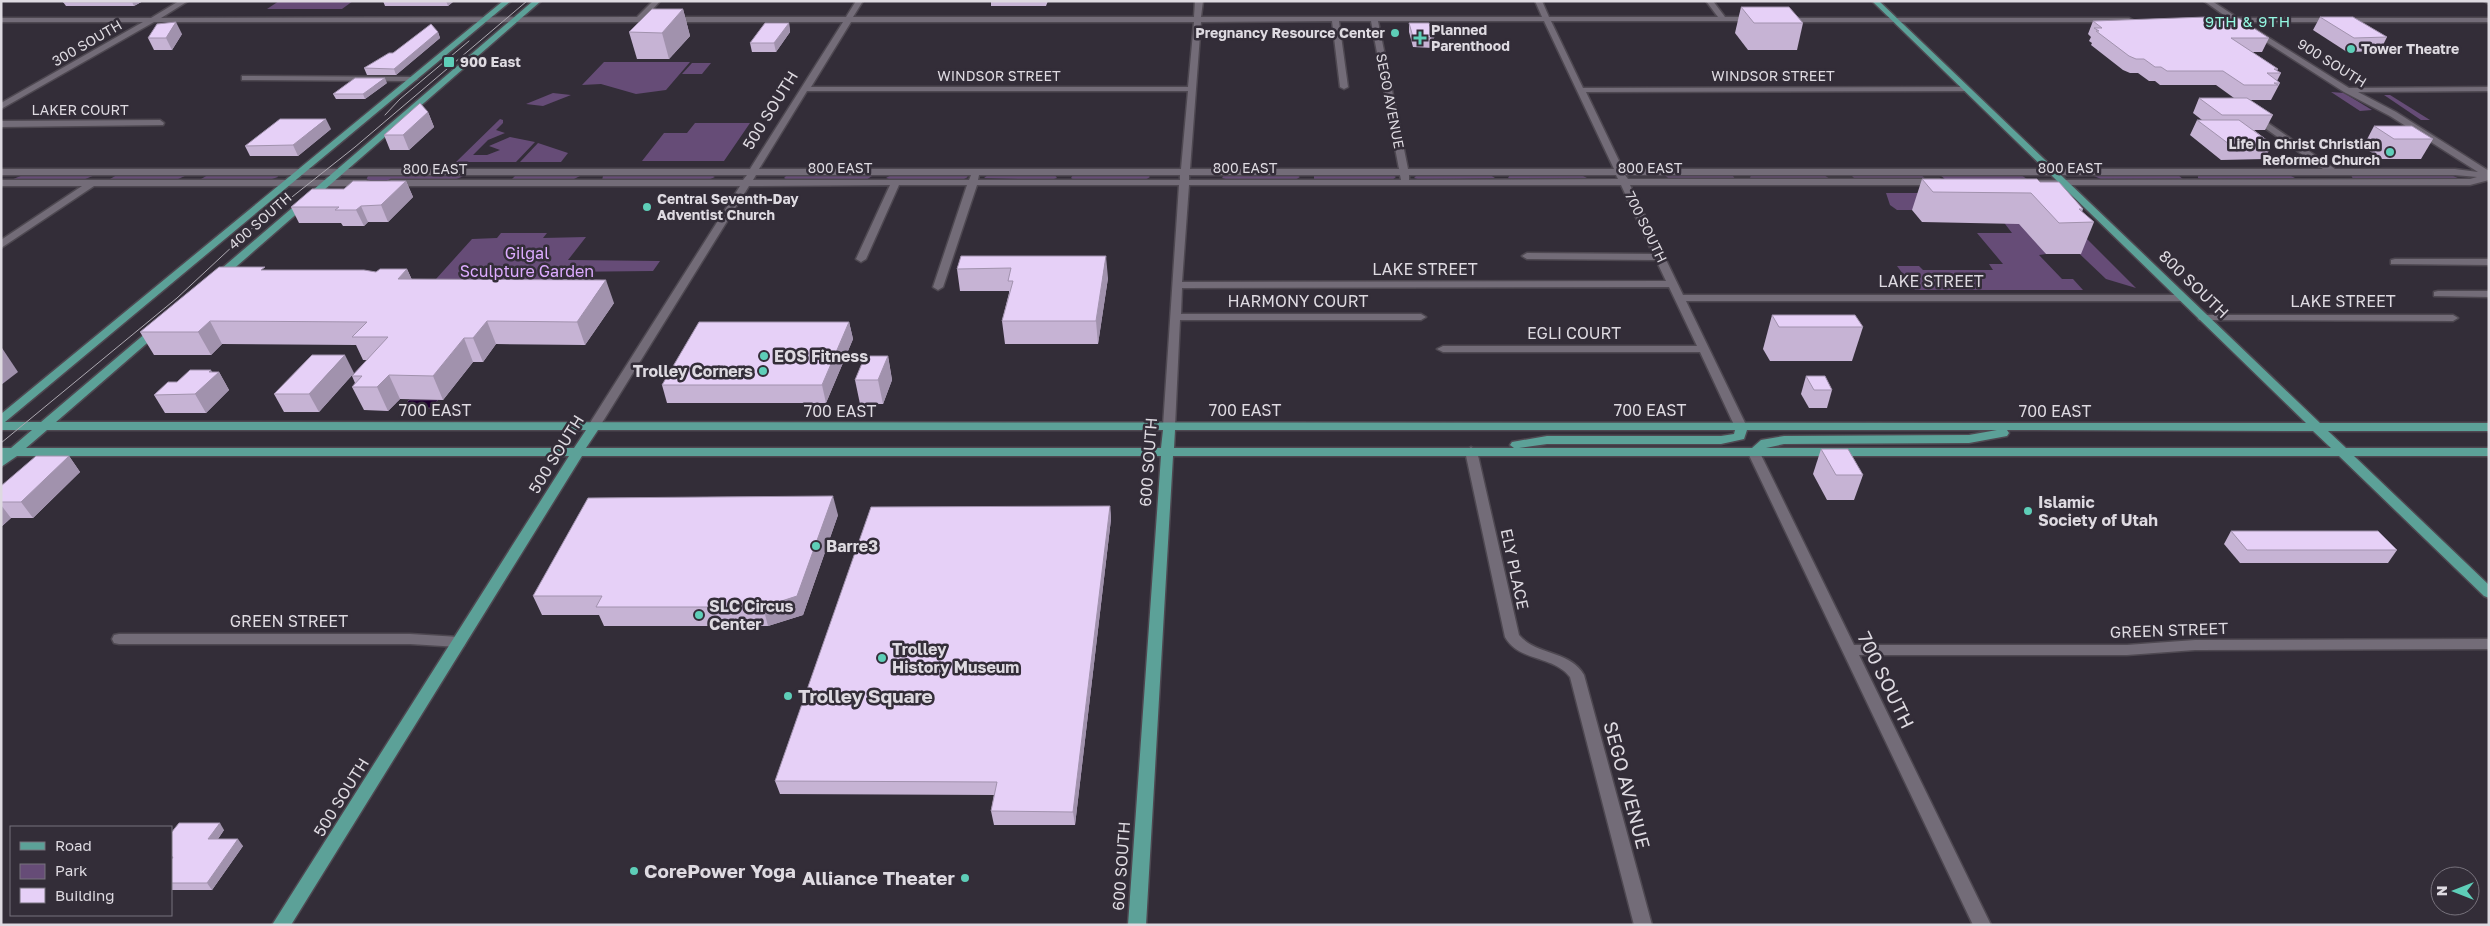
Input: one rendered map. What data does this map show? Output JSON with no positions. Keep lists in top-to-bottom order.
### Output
{
  "streets": {
    "main road": [
      "500 SOUTH",
      "400 SOUTH",
      "800 SOUTH",
      "700 EAST",
      "600 SOUTH"
    ],
    "street": [
      "300 SOUTH",
      "900 SOUTH",
      "WINDSOR STREET",
      "SEGO AVENUE",
      "LAKER COURT",
      "800 EAST",
      "700 SOUTH",
      "LAKE STREET",
      "HARMONY COURT",
      "EGLI COURT",
      "ELY PLACE",
      "GREEN STREET"
    ]
  },
  "crossings": [
    ["900 SOUTH", "800 EAST"],
    ["WINDSOR STREET", "500 SOUTH"],
    ["WINDSOR STREET", "700 SOUTH"],
    ["WINDSOR STREET", "800 SOUTH"],
    ["WINDSOR STREET", "600 SOUTH"],
    ["SEGO AVENUE", "800 EAST"],
    ["SEGO AVENUE", "ELY PLACE"],
    ["500 SOUTH", "800 EAST"],
    ["500 SOUTH", "700 EAST"],
    ["500 SOUTH", "GREEN STREET"],
    ["800 EAST", "400 SOUTH"],
    ["800 EAST", "700 SOUTH"],
    ["800 EAST", "800 SOUTH"],
    ["800 EAST", "600 SOUTH"],
    ["700 SOUTH", "LAKE STREET"],
    ["700 SOUTH", "EGLI COURT"],
    ["700 SOUTH", "700 EAST"],
    ["700 SOUTH", "GREEN STREET"],
    ["LAKE STREET", "800 SOUTH"],
    ["LAKE STREET", "600 SOUTH"],
    ["800 SOUTH", "700 EAST"],
    ["HARMONY COURT", "600 SOUTH"],
    ["700 EAST", "600 SOUTH"]
  ],
  "districts": ["9TH & 9TH"],
  "parks": ["Gilgal Sculpture Garden"],
  "places": {
    "other": [
      "Pregnancy Resource Center",
      "Tower Theatre",
      "Life In Christ Christian Reformed Church",
      "Central Seventh-Day Adventist Church",
      "EOS Fitness",
      "Trolley Corners",
      "Islamic Society of Utah",
      "Barre3",
      "SLC Circus Center",
      "Trolley History Museum",
      "Trolley Square",
      "CorePower Yoga",
      "Alliance Theater"
    ],
    "health": ["Planned Parenthood"],
    "transit": ["900 East"]
  },
  "legend": ["Road", "Park", "Building"],
  "north": "left"
}
